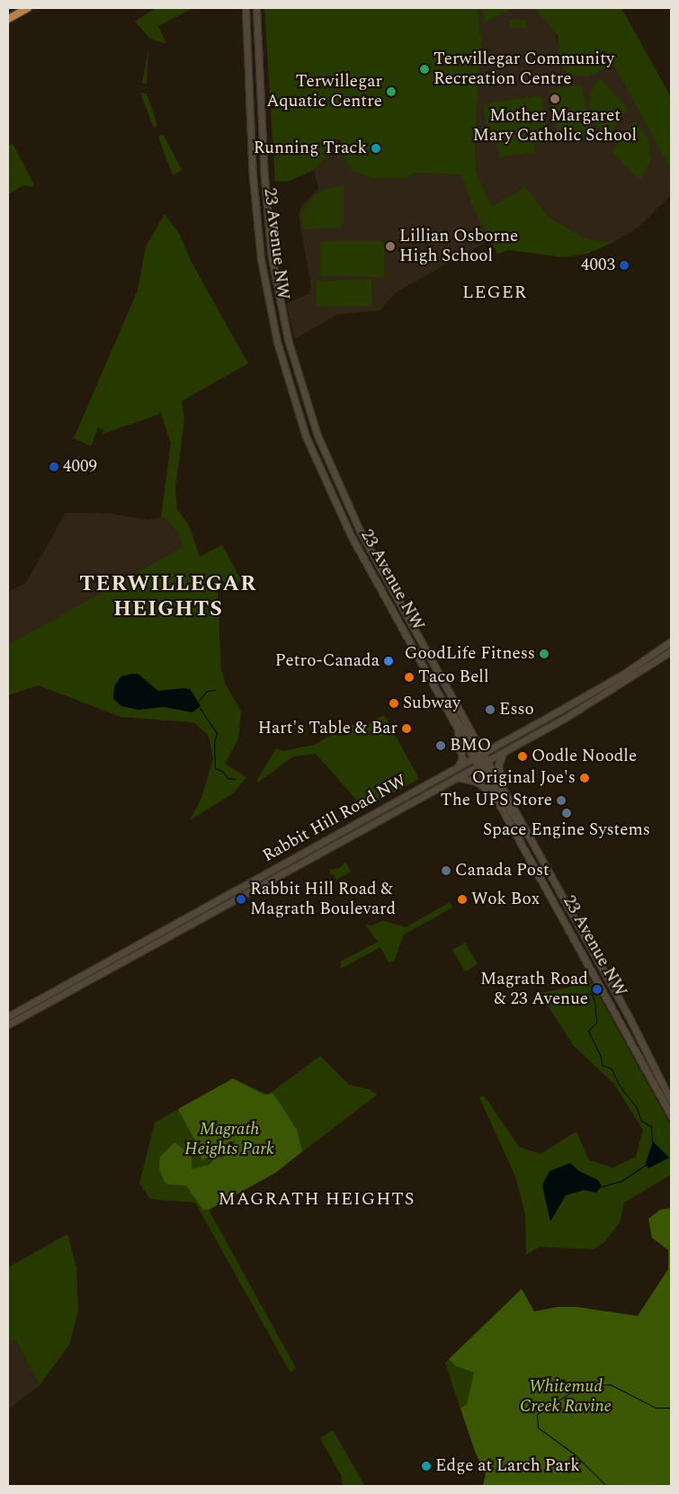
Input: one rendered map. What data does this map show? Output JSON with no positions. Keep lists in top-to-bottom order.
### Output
{
  "streets": {
    "main road": ["23 Avenue NW", "Rabbit Hill Road NW"]
  },
  "crossings": [
    ["23 Avenue NW", "Rabbit Hill Road NW"]
  ],
  "districts": ["LEGER", "TERWILLEGAR HEIGHTS", "MAGRATH HEIGHTS"],
  "parks": ["Magrath Heights Park", "Whitemud Creek Ravine"],
  "places": [
    "Terwillegar Community Recreation Centre",
    "Terwillegar Aquatic Centre",
    "Mother Margaret Mary Catholic School",
    "Running Track",
    "Lillian Osborne High School",
    "4003",
    "4009",
    "GoodLife Fitness",
    "Petro-Canada",
    "Taco Bell",
    "Subway",
    "Esso",
    "Hart's Table & Bar",
    "BMO",
    "Oodle Noodle",
    "Original Joe's",
    "The UPS Store",
    "Space Engine Systems",
    "Canada Post",
    "Rabbit Hill Road & Magrath Boulevard",
    "Wok Box",
    "Magrath Road & 23 Avenue",
    "Edge at Larch Park"
  ]
}
